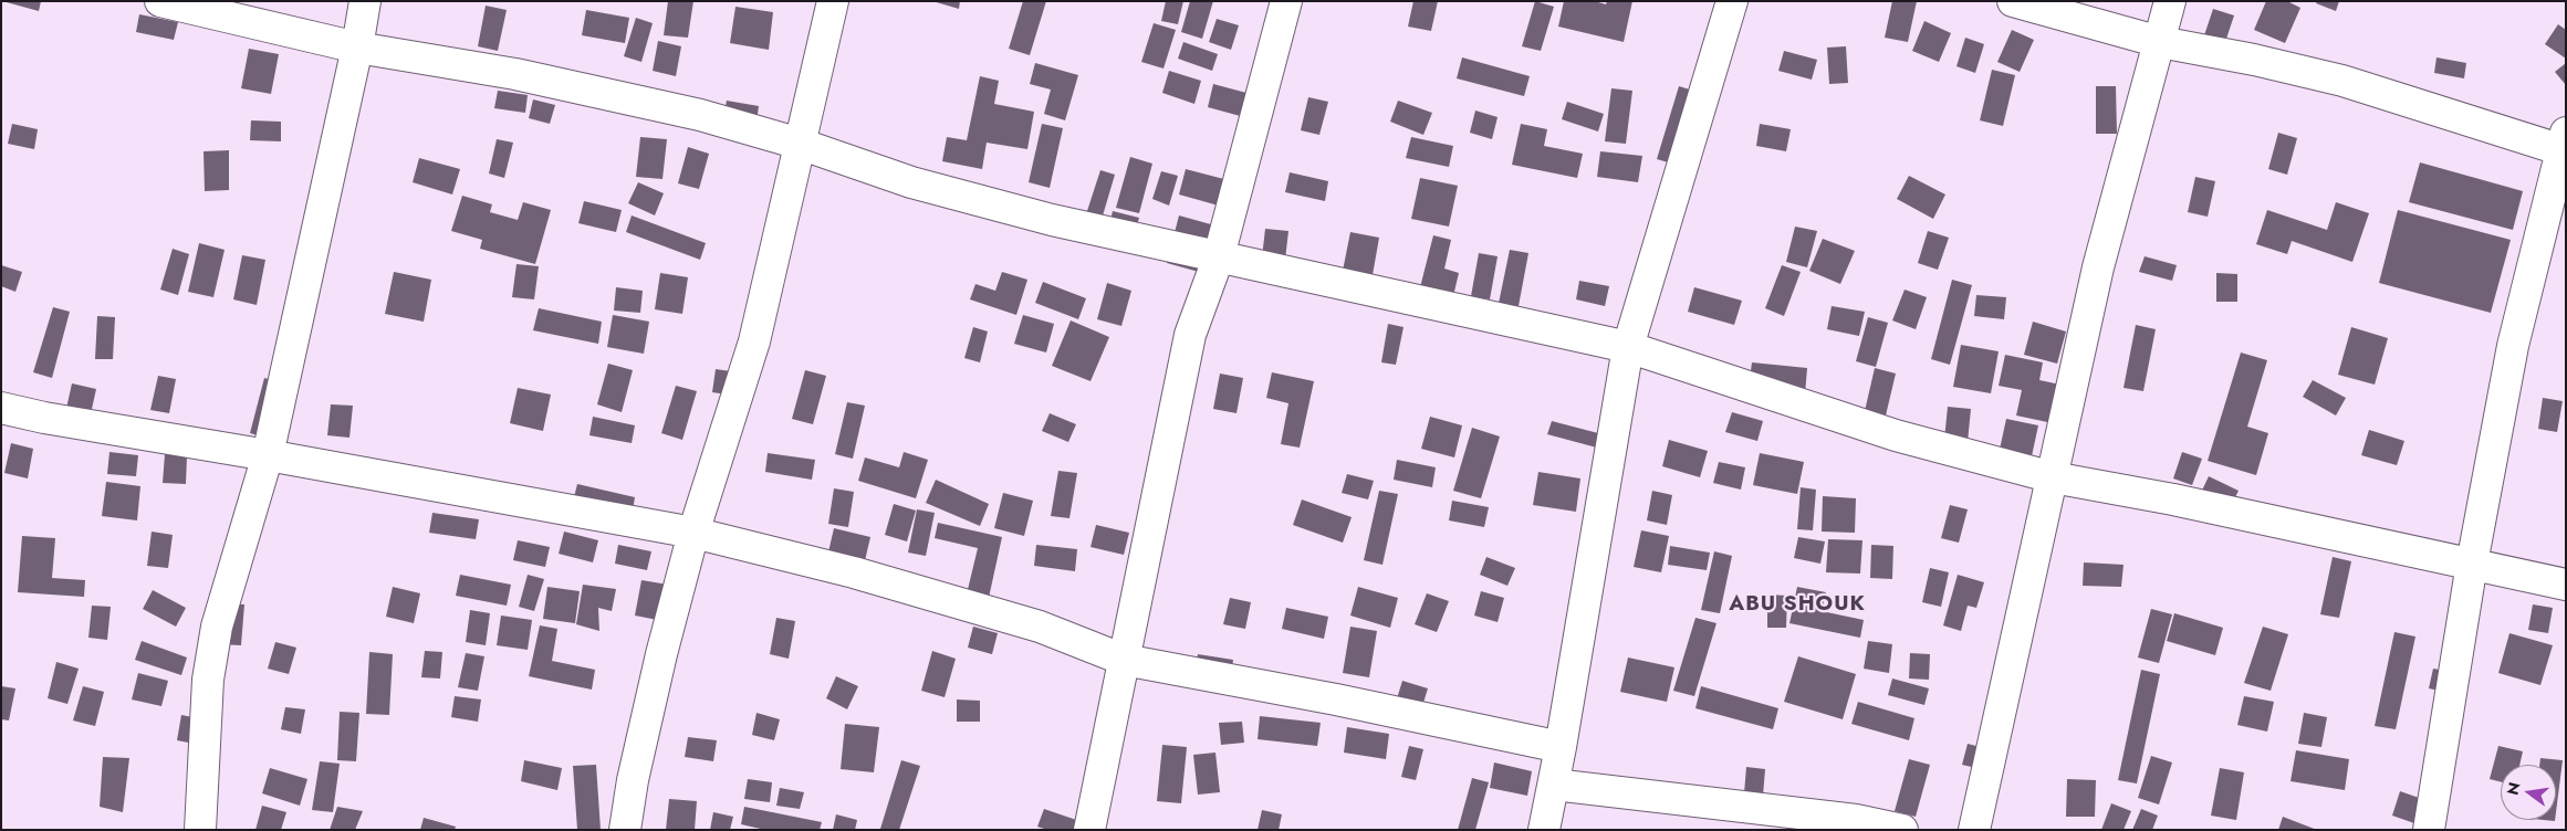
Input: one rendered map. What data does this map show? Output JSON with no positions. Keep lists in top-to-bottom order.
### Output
{
  "districts": ["ABU SHOUK"],
  "north": "left"
}
